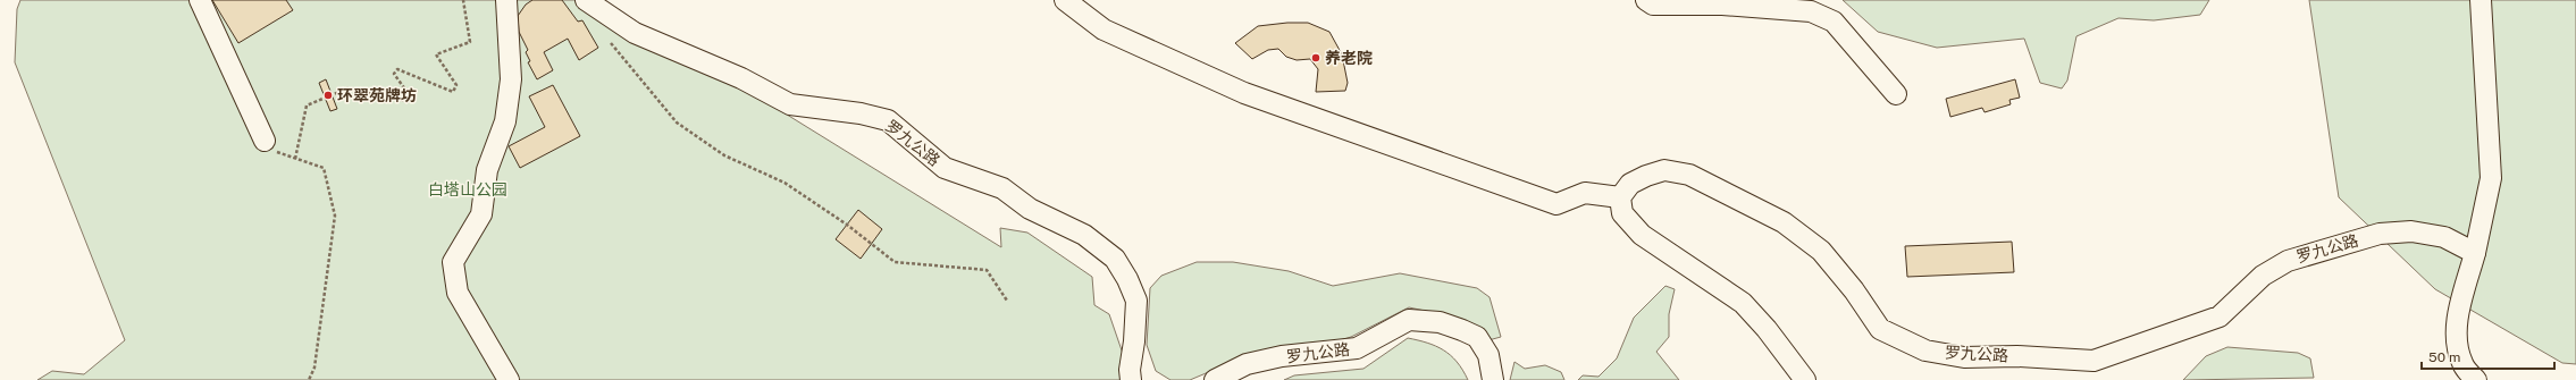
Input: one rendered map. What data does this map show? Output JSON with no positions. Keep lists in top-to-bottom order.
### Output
{
  "streets": {
    "street": ["罗九公路"]
  },
  "parks": ["白塔山公园"],
  "places": ["养老院", "环翠苑牌坊"],
  "scale_bar": "50 m"
}
